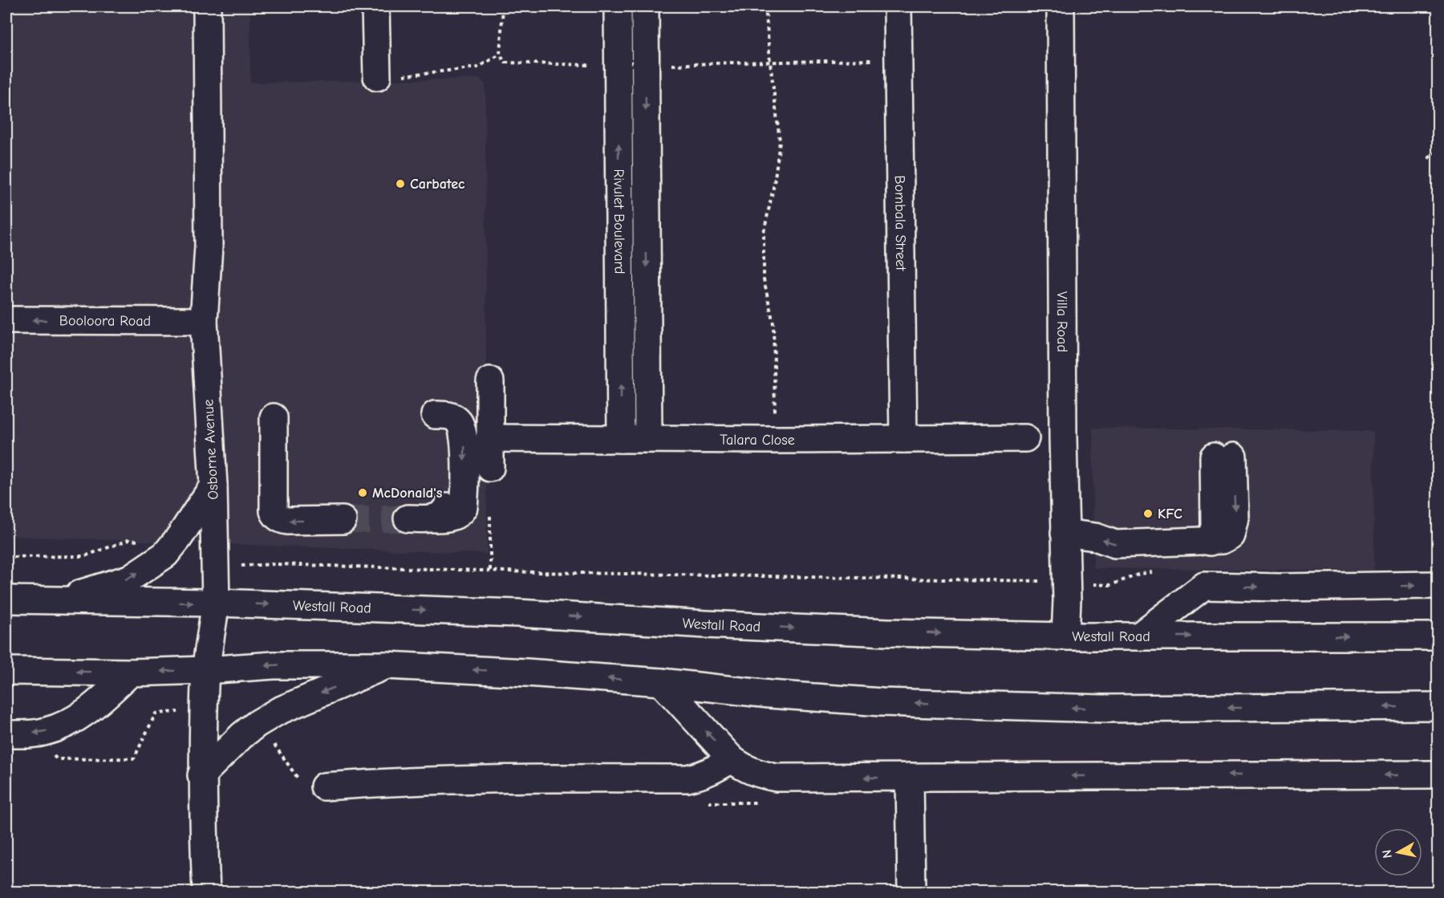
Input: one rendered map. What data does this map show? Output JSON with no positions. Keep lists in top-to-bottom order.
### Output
{
  "streets": {
    "street": [
      "Rivulet Boulevard",
      "Bombala Street",
      "Booloora Road",
      "Villa Road",
      "Talara Close",
      "Osborne Avenue",
      "Westall Road"
    ]
  },
  "crossings": [
    ["Rivulet Boulevard", "Talara Close"],
    ["Bombala Street", "Talara Close"],
    ["Booloora Road", "Osborne Avenue"],
    ["Villa Road", "Westall Road"],
    ["Osborne Avenue", "Westall Road"]
  ],
  "one_way": ["Booloora Road"],
  "places": ["Carbatec", "McDonald's", "KFC"],
  "north": "left"
}
